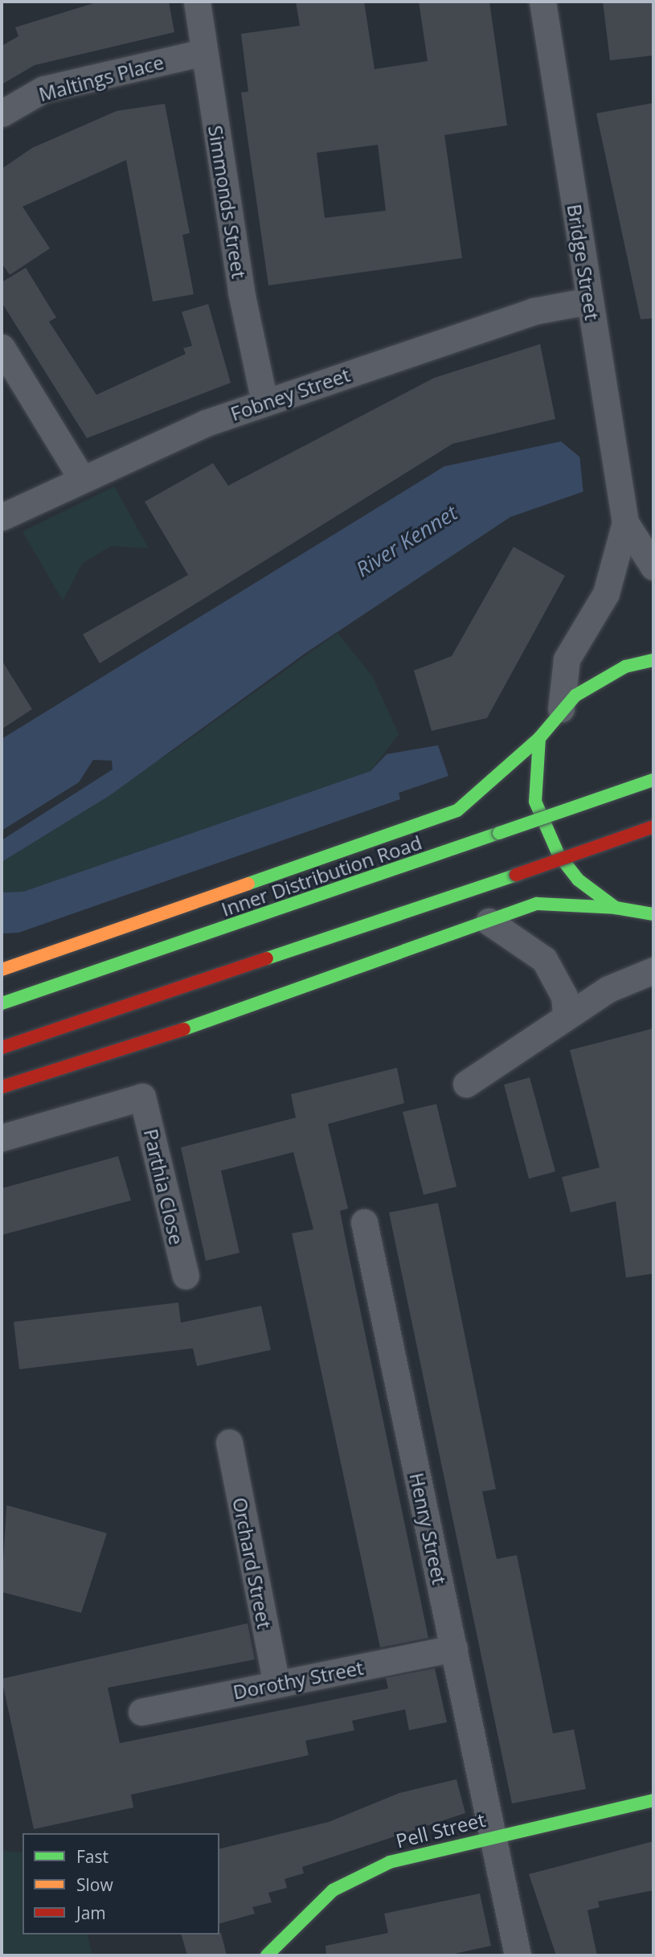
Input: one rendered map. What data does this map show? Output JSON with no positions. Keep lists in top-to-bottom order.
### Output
{
  "streets": {
    "main road": ["Inner Distribution Road", "Pell Street"],
    "street": [
      "Maltings Place",
      "Simmonds Street",
      "Bridge Street",
      "Fobney Street",
      "Parthia Close",
      "Henry Street",
      "Orchard Street",
      "Dorothy Street"
    ]
  },
  "crossings": [
    ["Maltings Place", "Simmonds Street"],
    ["Simmonds Street", "Fobney Street"],
    ["Bridge Street", "Fobney Street"],
    ["Henry Street", "Dorothy Street"],
    ["Henry Street", "Pell Street"],
    ["Orchard Street", "Dorothy Street"]
  ],
  "water": ["River Kennet"],
  "legend": ["Fast", "Slow", "Jam"]
}
